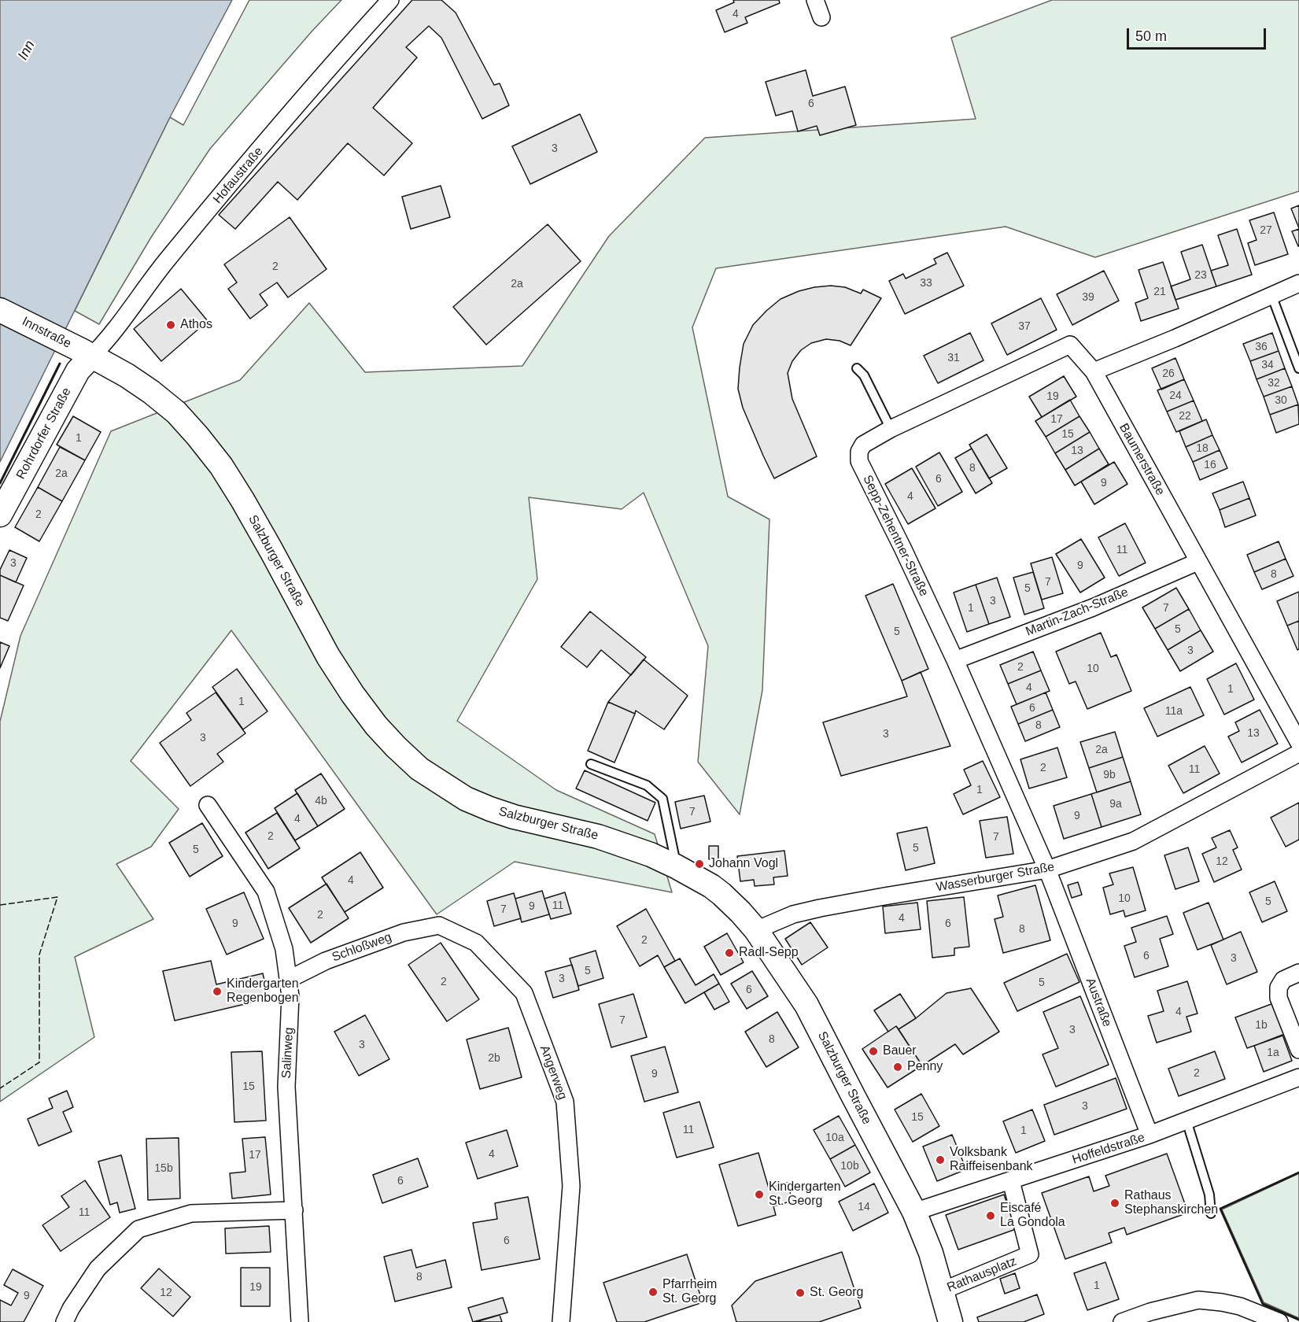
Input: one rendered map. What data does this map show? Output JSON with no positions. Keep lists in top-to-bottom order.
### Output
{
  "streets": {
    "main road": ["Innstraße", "Rohrdorfer Straße", "Salzburger Straße"],
    "street": [
      "Hofaustraße",
      "Baumerstraße",
      "Sepp-Zehentner-Straße",
      "Martin-Zach-Straße",
      "Wasserburger Straße",
      "Schloßweg",
      "Austraße",
      "Salinweg",
      "Angerweg",
      "Hoffeldstraße",
      "Rathausplatz"
    ]
  },
  "crossings": [
    ["Hofaustraße", "Innstraße"],
    ["Hofaustraße", "Rohrdorfer Straße"],
    ["Hofaustraße", "Salzburger Straße"],
    ["Innstraße", "Rohrdorfer Straße"],
    ["Innstraße", "Salzburger Straße"],
    ["Rohrdorfer Straße", "Salzburger Straße"],
    ["Baumerstraße", "Sepp-Zehentner-Straße"],
    ["Baumerstraße", "Martin-Zach-Straße"],
    ["Sepp-Zehentner-Straße", "Martin-Zach-Straße"],
    ["Sepp-Zehentner-Straße", "Wasserburger Straße"],
    ["Sepp-Zehentner-Straße", "Austraße"],
    ["Salzburger Straße", "Wasserburger Straße"],
    ["Salzburger Straße", "Hoffeldstraße"],
    ["Salzburger Straße", "Rathausplatz"],
    ["Wasserburger Straße", "Austraße"],
    ["Schloßweg", "Salinweg"],
    ["Schloßweg", "Angerweg"],
    ["Austraße", "Hoffeldstraße"],
    ["Hoffeldstraße", "Rathausplatz"]
  ],
  "water": ["Inn"],
  "places": [
    "Athos",
    "Johann Vogl",
    "Radl-Sepp",
    "Kindergarten Regenbogen",
    "Bauer",
    "Penny",
    "Volksbank Raiffeisenbank",
    "Kindergarten St. Georg",
    "Rathaus Stephanskirchen",
    "Eiscafé La Gondola",
    "Pfarrheim St. Georg",
    "St. Georg"
  ],
  "house_numbers": [
    "4",
    "6",
    "3",
    "27",
    "2",
    "23",
    "33",
    "2a",
    "21",
    "39",
    "37",
    "36",
    "31",
    "34",
    "26",
    "32",
    "24",
    "19",
    "30",
    "22",
    "17",
    "15",
    "1",
    "18",
    "13",
    "16",
    "8",
    "2a",
    "6",
    "9",
    "4",
    "2",
    "11",
    "3",
    "9",
    "8",
    "7",
    "5",
    "3",
    "1",
    "7",
    "5",
    "5",
    "3",
    "2",
    "10",
    "4",
    "1",
    "1",
    "6",
    "11a",
    "8",
    "13",
    "3",
    "3",
    "2a",
    "2",
    "11",
    "9b",
    "1",
    "4b",
    "9a",
    "7",
    "9",
    "4",
    "2",
    "7",
    "5",
    "5",
    "12",
    "4",
    "10",
    "5",
    "11",
    "9",
    "7",
    "2",
    "4",
    "9",
    "6",
    "8",
    "2",
    "6",
    "3",
    "5",
    "3",
    "2",
    "5",
    "6",
    "4",
    "7",
    "1b",
    "3",
    "8",
    "3",
    "1a",
    "2b",
    "2",
    "9",
    "15",
    "3",
    "15",
    "11",
    "1",
    "10a",
    "4",
    "17",
    "10b",
    "15b",
    "6",
    "14",
    "11",
    "6",
    "8",
    "1",
    "19",
    "12",
    "9"
  ],
  "scale_bar": "50 m"
}
